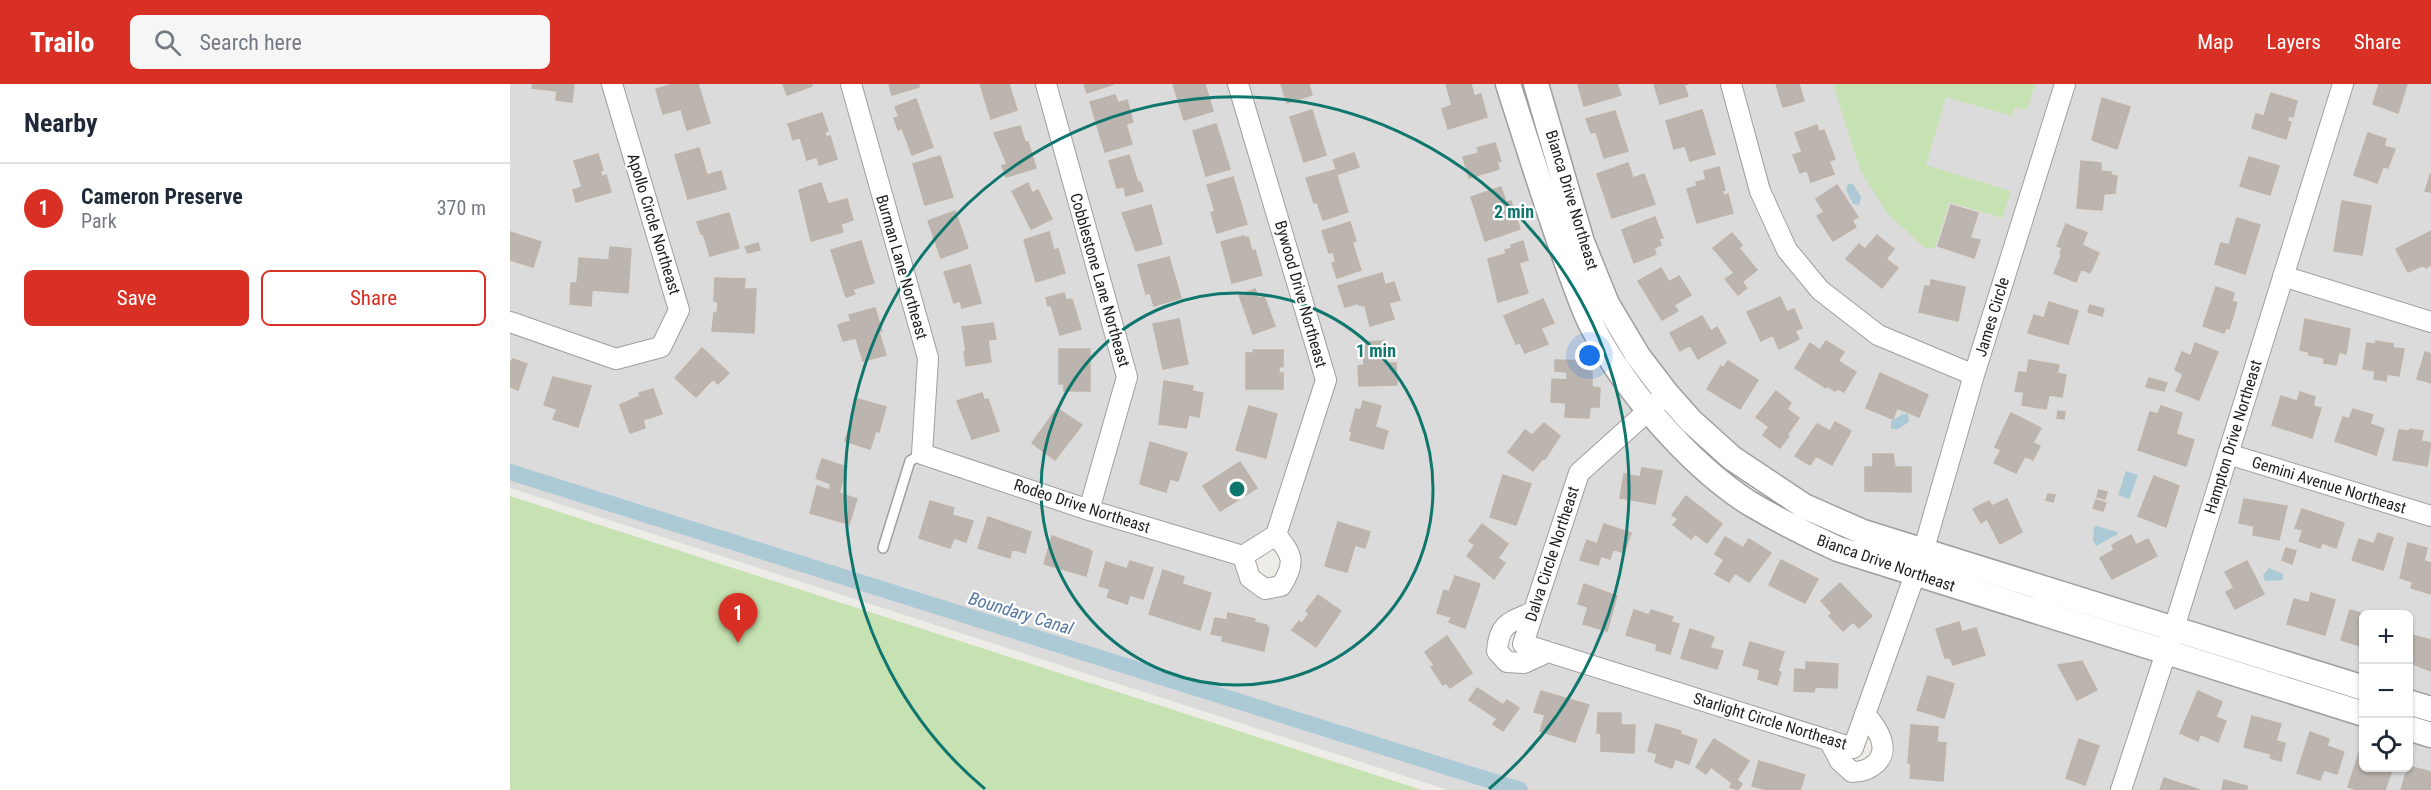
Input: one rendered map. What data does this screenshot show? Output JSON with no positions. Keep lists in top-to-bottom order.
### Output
{
  "streets": {
    "street": [
      "Bianca Drive Northeast",
      "Apollo Circle Northeast",
      "Burman Lane Northeast",
      "Cobblestone Lane Northeast",
      "Bywood Drive Northeast",
      "James Circle",
      "Hampton Drive Northeast",
      "Gemini Avenue Northeast",
      "Rodeo Drive Northeast",
      "Dalva Circle Northeast",
      "Starlight Circle Northeast"
    ]
  },
  "crossings": [
    ["Bianca Drive Northeast", "James Circle"],
    ["Bianca Drive Northeast", "Hampton Drive Northeast"],
    ["Bianca Drive Northeast", "Dalva Circle Northeast"],
    ["Bianca Drive Northeast", "Starlight Circle Northeast"],
    ["Burman Lane Northeast", "Rodeo Drive Northeast"],
    ["Cobblestone Lane Northeast", "Rodeo Drive Northeast"],
    ["Bywood Drive Northeast", "Rodeo Drive Northeast"],
    ["James Circle", "Starlight Circle Northeast"],
    ["Hampton Drive Northeast", "Gemini Avenue Northeast"],
    ["Dalva Circle Northeast", "Starlight Circle Northeast"]
  ],
  "water": ["Boundary Canal"],
  "page": {
    "header": "Trailo",
    "search": "Search here",
    "nav": ["Map", "Layers", "Share"],
    "heading": "Nearby",
    "list": [
      {
        "mark": "1",
        "name": "Cameron Preserve",
        "note": "Park",
        "value": "370 m"
      }
    ],
    "buttons": ["Save", "Share"],
    "pins": "1",
    "map_buttons": ["+", "−"]
  },
  "rings": ["2 min", "1 min"]
}
